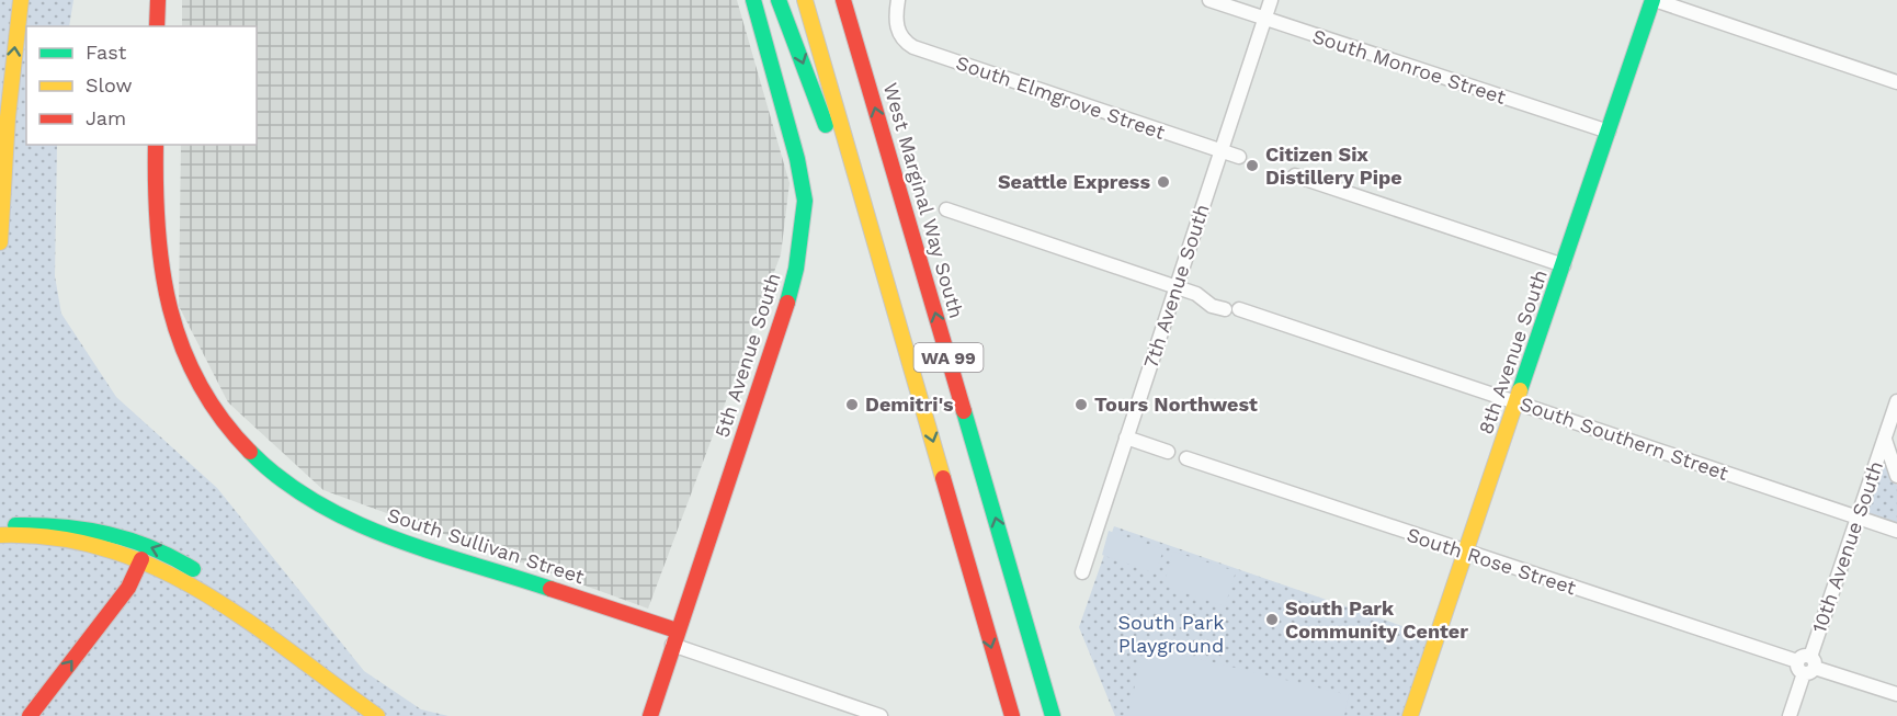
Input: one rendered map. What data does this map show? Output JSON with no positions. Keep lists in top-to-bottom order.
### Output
{
  "streets": {
    "main road": [
      "West Marginal Way South",
      "8th Avenue South",
      "5th Avenue South",
      "WA 99",
      "South Sullivan Street"
    ],
    "street": [
      "South Monroe Street",
      "South Elmgrove Street",
      "7th Avenue South",
      "South Southern Street",
      "10th Avenue South",
      "South Rose Street"
    ]
  },
  "crossings": [
    ["South Monroe Street", "7th Avenue South"],
    ["South Monroe Street", "8th Avenue South"],
    ["South Elmgrove Street", "7th Avenue South"],
    ["7th Avenue South", "South Southern Street"],
    ["8th Avenue South", "South Southern Street"],
    ["8th Avenue South", "South Rose Street"],
    ["5th Avenue South", "South Sullivan Street"],
    ["South Southern Street", "10th Avenue South"],
    ["10th Avenue South", "South Rose Street"]
  ],
  "parks": ["South Park Playground"],
  "places": [
    "Citizen Six Distillery Pipe",
    "Seattle Express",
    "Demitri's",
    "Tours Northwest",
    "South Park Community Center"
  ],
  "legend": ["Fast", "Slow", "Jam"]
}
